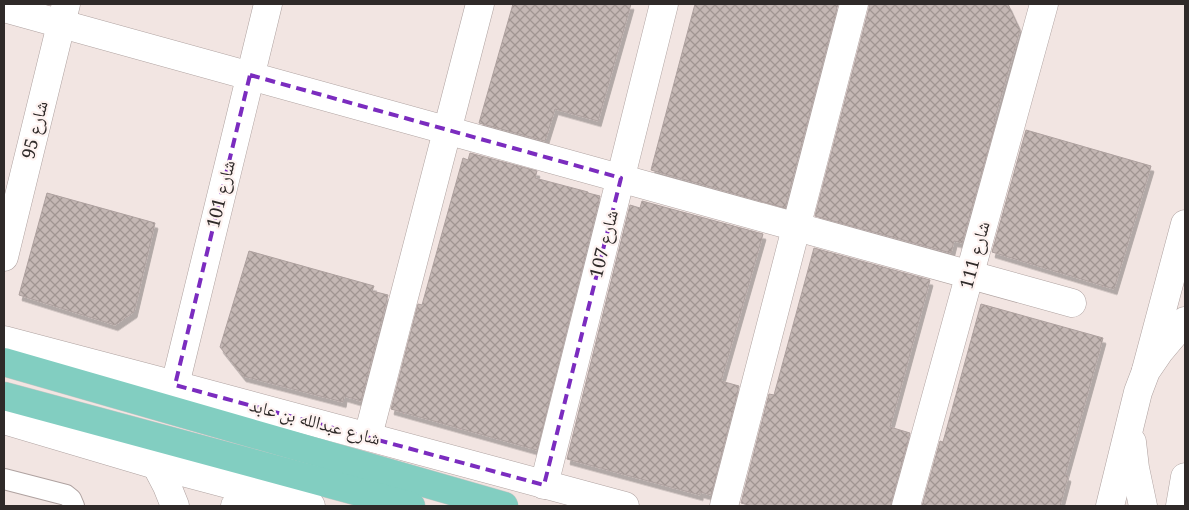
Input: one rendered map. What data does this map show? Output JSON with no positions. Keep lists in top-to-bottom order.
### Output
{
  "streets": {
    "main road": ["شارع عبدالله بن عابد"],
    "street": [
      "شارع 95",
      "شارع 101",
      "شارع 107",
      "شارع 111"
    ]
  },
  "crossings": [
    ["شارع 101", "شارع عبدالله بن عابد"],
    ["شارع 107", "شارع عبدالله بن عابد"]
  ]
}
